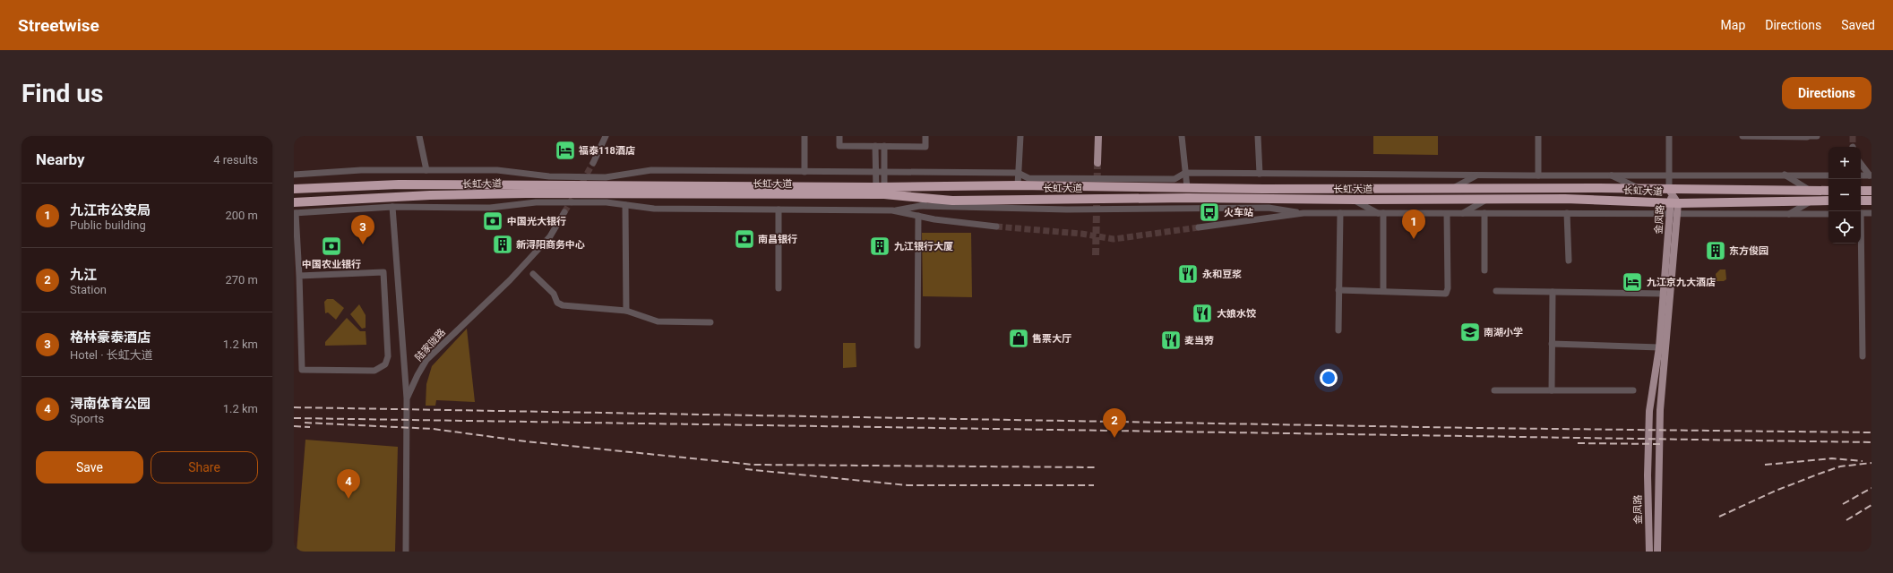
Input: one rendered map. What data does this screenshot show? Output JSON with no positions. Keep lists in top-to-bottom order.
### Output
{
  "streets": {
    "highway": ["长虹大道"],
    "main road": ["金凤路"],
    "street": ["陆家陇路"]
  },
  "crossings": [
    ["长虹大道", "金凤路"]
  ],
  "places": {
    "hotel": ["福泰118酒店", "九江京九大酒店"],
    "bus stop": ["火车站"],
    "bank": ["中国光大银行", "南昌银行", "中国农业银行"],
    "building": ["新浔阳商务中心", "九江银行大厦", "东方俊园"],
    "restaurant": ["永和豆浆", "大娘水饺", "麦当劳"],
    "school or university": ["南湖小学"],
    "shop": ["售票大厅"]
  },
  "page": {
    "header": "Streetwise",
    "nav": ["Map", "Directions", "Saved"],
    "buttons": [
      "Directions",
      ["Save", "Share"]
    ],
    "title": "Find us",
    "heading": ["Nearby", "4 results"],
    "map_buttons": ["+", "−"],
    "list": [
      {
        "mark": "1",
        "name": "九江市公安局",
        "note": "Public building",
        "value": "200 m"
      },
      {
        "mark": "2",
        "name": "九江",
        "note": "Station",
        "value": "270 m"
      },
      {
        "mark": "3",
        "name": "格林豪泰酒店",
        "note": "Hotel · 长虹大道",
        "value": "1.2 km"
      },
      {
        "mark": "4",
        "name": "浔南体育公园",
        "note": "Sports",
        "value": "1.2 km"
      }
    ],
    "pins": [
      "1",
      "3",
      "2",
      "4"
    ]
  }
}
